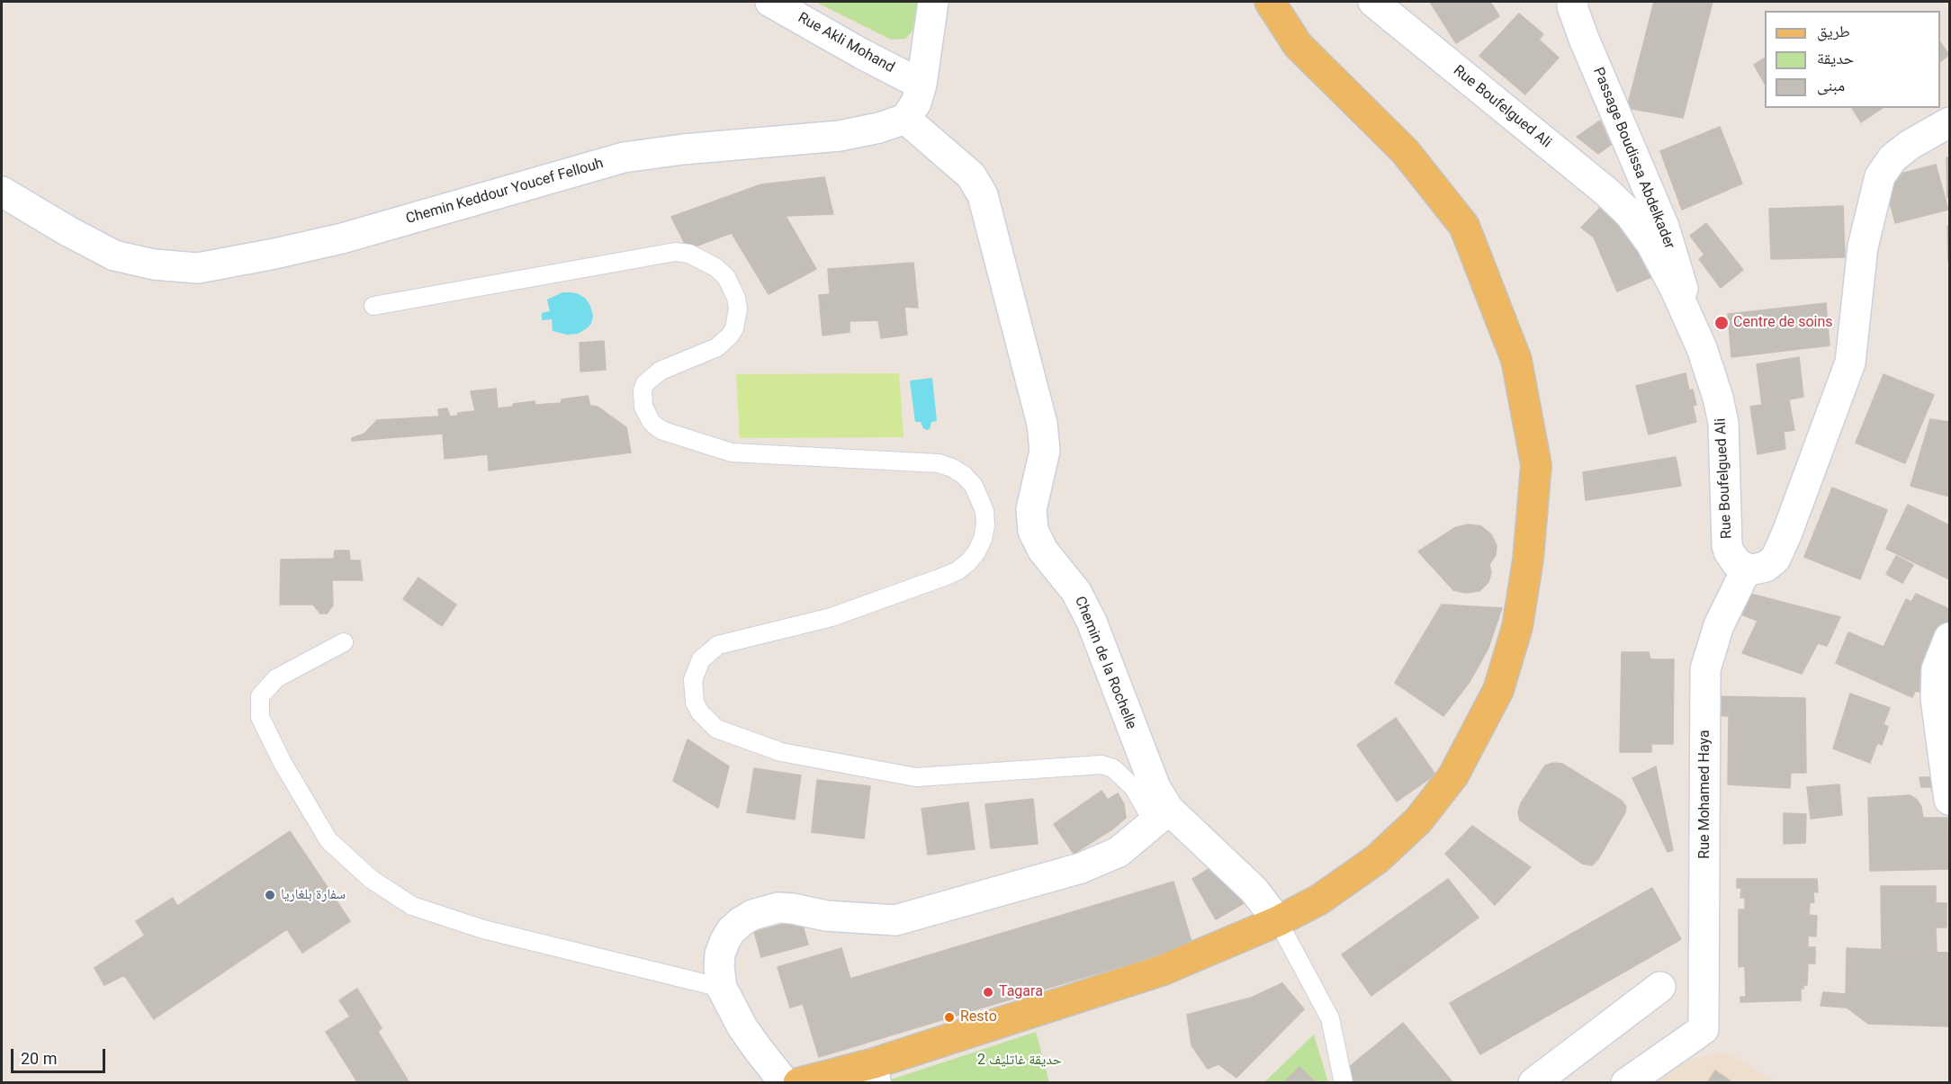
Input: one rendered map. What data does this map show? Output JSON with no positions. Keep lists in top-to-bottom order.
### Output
{
  "streets": {
    "street": [
      "Rue Akli Mohand",
      "Rue Boufelgued Ali",
      "Passage Boudissa Abdelkader",
      "Chemin Keddour Youcef Fellouh",
      "Chemin de la Rochelle",
      "Rue Mohamed Haya"
    ]
  },
  "crossings": [
    ["Rue Boufelgued Ali", "Passage Boudissa Abdelkader"],
    ["Rue Boufelgued Ali", "Rue Mohamed Haya"],
    ["Chemin Keddour Youcef Fellouh", "Chemin de la Rochelle"]
  ],
  "parks": ["حديقة غاتليف 2"],
  "places": [
    "Centre de soins",
    "سفارة بلغاريا",
    "Tagara",
    "Resto"
  ],
  "legend": ["طريق", "حديقة", "مبنى"],
  "scale_bar": "20 m"
}
